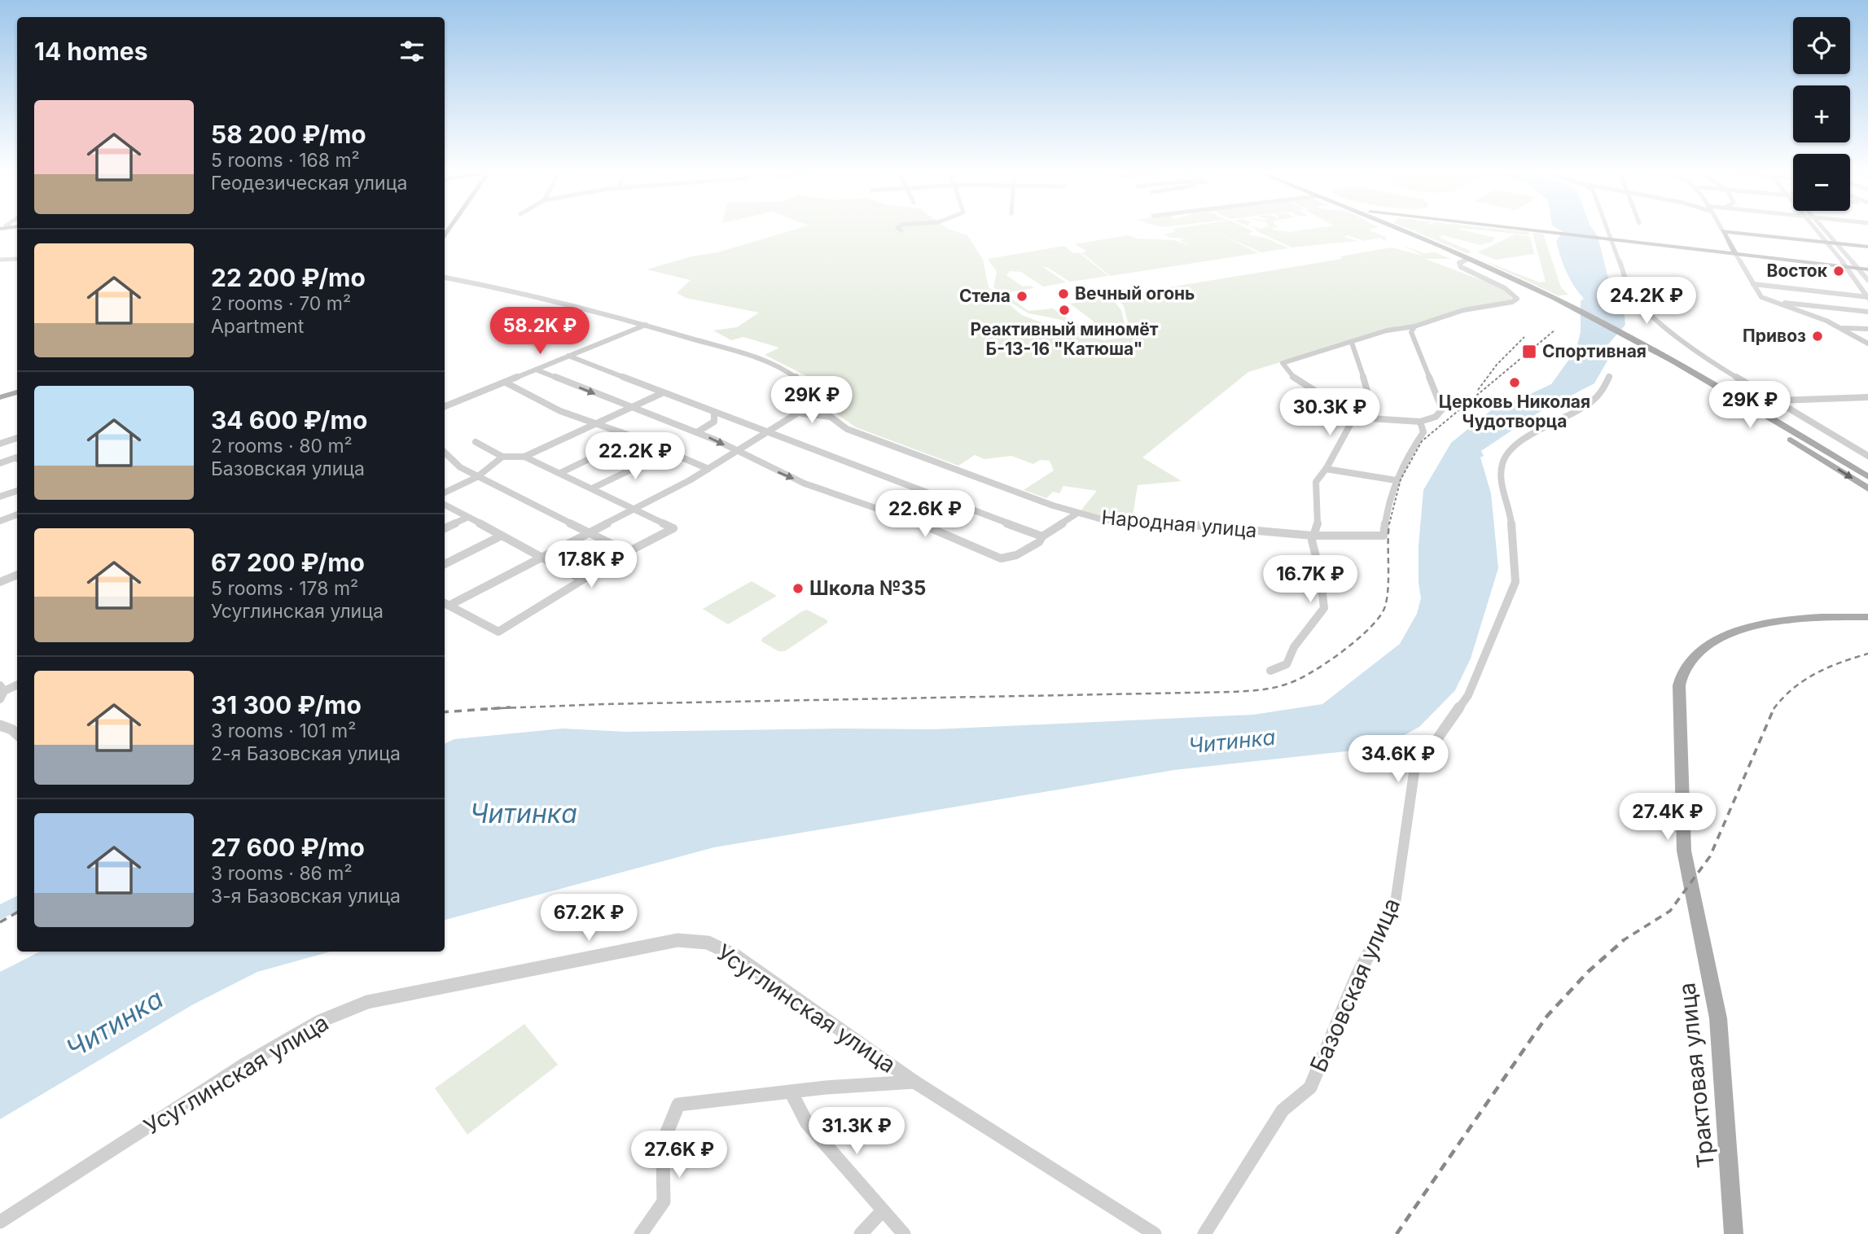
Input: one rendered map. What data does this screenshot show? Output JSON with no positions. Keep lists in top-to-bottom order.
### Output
{
  "streets": {
    "main road": ["Трактовая улица"],
    "street": ["Народная улица", "Базовская улица", "Усуглинская улица"]
  },
  "water": ["Читинка"],
  "places": {
    "other": [
      "Восток",
      "Вечный огонь",
      "Стела",
      "Реактивный миномёт Б-13-16 \"Катюша\"",
      "Привоз",
      "Церковь Николая Чудотворца",
      "Школа №35"
    ],
    "transit": ["Спортивная"]
  },
  "page": {
    "map_buttons": ["+", "−"],
    "heading": "14 homes",
    "list": [
      {
        "name": "58 200 ₽/mo",
        "note": "5 rooms · 168 m² · Геодезическая улица"
      },
      {
        "name": "22 200 ₽/mo",
        "note": "2 rooms · 70 m² · Apartment"
      },
      {
        "name": "34 600 ₽/mo",
        "note": "2 rooms · 80 m² · Базовская улица"
      },
      {
        "name": "67 200 ₽/mo",
        "note": "5 rooms · 178 m² · Усуглинская улица"
      },
      {
        "name": "31 300 ₽/mo",
        "note": "3 rooms · 101 m² · 2-я Базовская улица"
      },
      {
        "name": "27 600 ₽/mo",
        "note": "3 rooms · 86 m² · 3-я Базовская улица"
      }
    ],
    "price": [
      "24.2K ₽",
      "58.2K ₽",
      "29K ₽",
      "29K ₽",
      "30.3K ₽",
      "22.2K ₽",
      "22.6K ₽",
      "17.8K ₽",
      "16.7K ₽",
      "34.6K ₽",
      "27.4K ₽",
      "67.2K ₽",
      "31.3K ₽",
      "27.6K ₽"
    ]
  }
}
